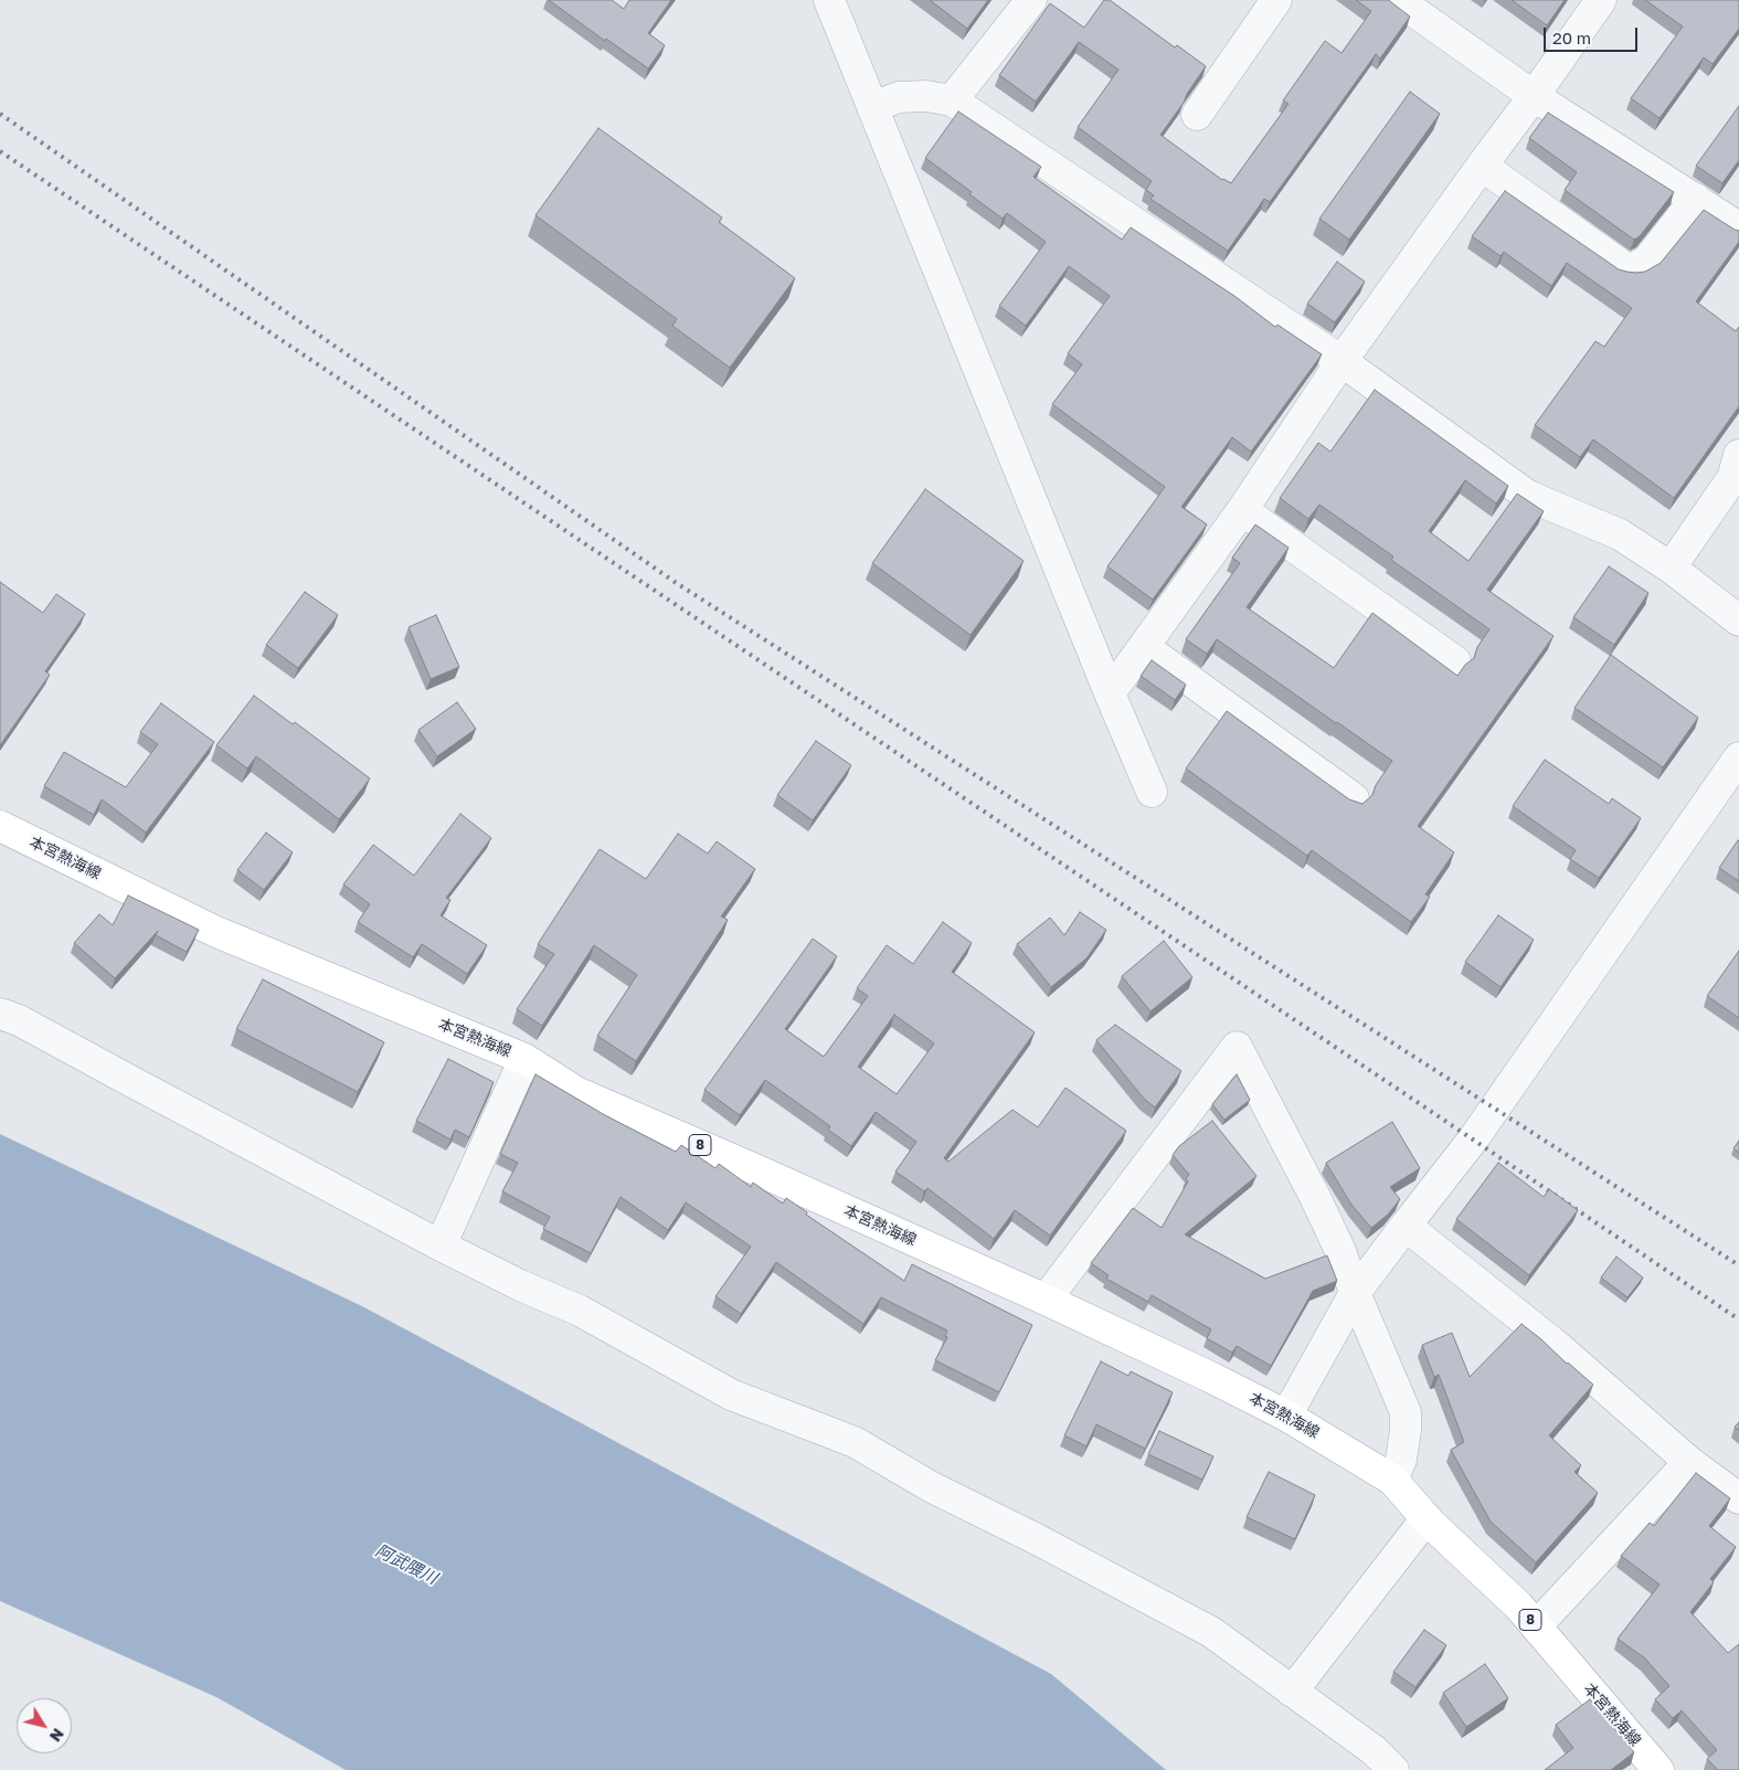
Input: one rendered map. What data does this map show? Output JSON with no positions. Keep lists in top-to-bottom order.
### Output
{
  "streets": {
    "main road": ["本宮熱海線", "8"]
  },
  "water": ["阿武隈川"],
  "scale_bar": "20 m",
  "north": "bottom right"
}
